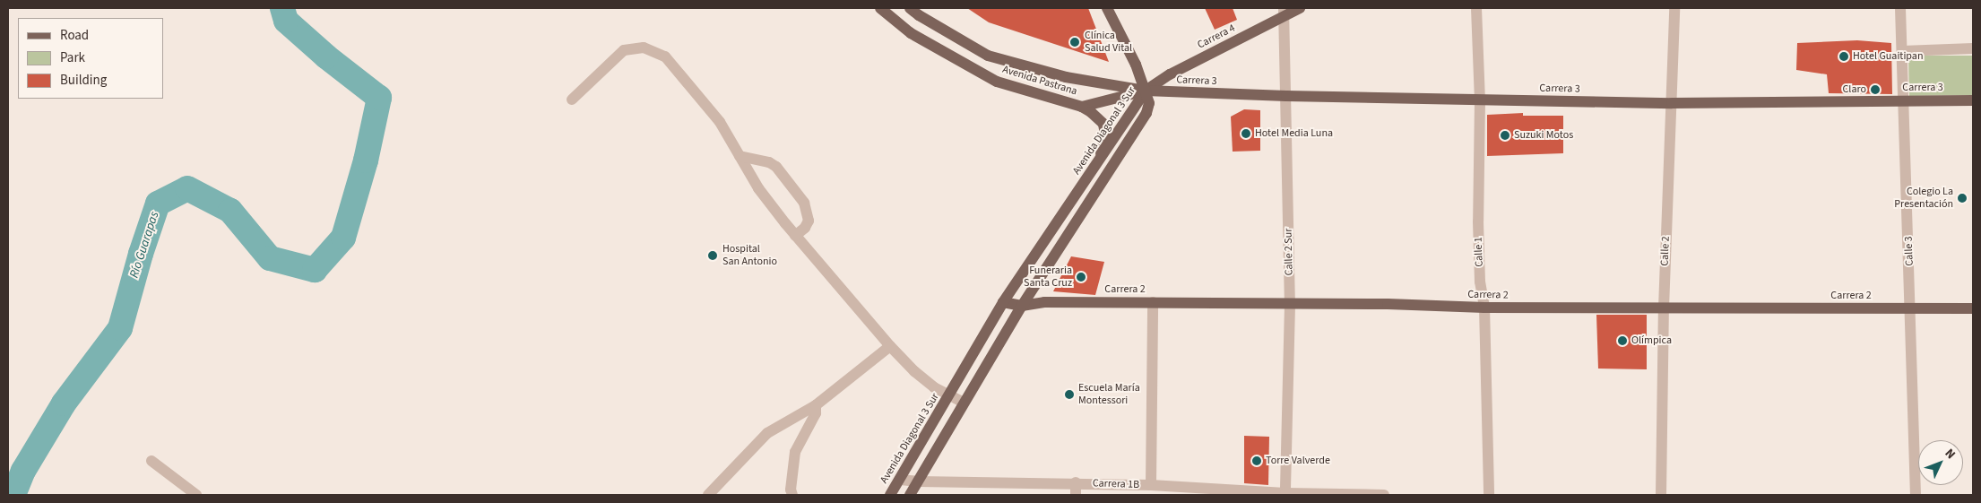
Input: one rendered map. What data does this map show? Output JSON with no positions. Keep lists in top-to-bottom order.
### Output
{
  "streets": {
    "main road": [
      "Carrera 4",
      "Avenida Pastrana",
      "Carrera 3",
      "Avenida Diagonal 3 Sur",
      "Carrera 2"
    ],
    "street": [
      "Calle 2",
      "Calle 3",
      "Calle 2 Sur",
      "Calle 1",
      "Carrera 1B"
    ]
  },
  "crossings": [
    ["Carrera 4", "Avenida Pastrana"],
    ["Carrera 4", "Carrera 3"],
    ["Carrera 4", "Avenida Diagonal 3 Sur"],
    ["Carrera 4", "Calle 2 Sur"],
    ["Avenida Pastrana", "Carrera 3"],
    ["Avenida Pastrana", "Avenida Diagonal 3 Sur"],
    ["Carrera 3", "Avenida Diagonal 3 Sur"],
    ["Carrera 3", "Calle 2"],
    ["Carrera 3", "Calle 3"],
    ["Carrera 3", "Calle 2 Sur"],
    ["Carrera 3", "Calle 1"],
    ["Avenida Diagonal 3 Sur", "Carrera 2"],
    ["Avenida Diagonal 3 Sur", "Carrera 1B"],
    ["Calle 2", "Carrera 2"],
    ["Calle 3", "Carrera 2"],
    ["Calle 2 Sur", "Carrera 2"],
    ["Calle 2 Sur", "Carrera 1B"],
    ["Calle 1", "Carrera 2"]
  ],
  "water": ["Río Guarapas"],
  "places": [
    "Clínica Salud Vital",
    "Hotel Guaitipan",
    "Claro",
    "Hotel Media Luna",
    "Suzuki Motos",
    "Colegio La Presentación",
    "Hospital San Antonio",
    "Funeraria Santa Cruz",
    "Olímpica",
    "Escuela María Montessori",
    "Torre Valverde"
  ],
  "legend": ["Road", "Park", "Building"],
  "north": "top right"
}
